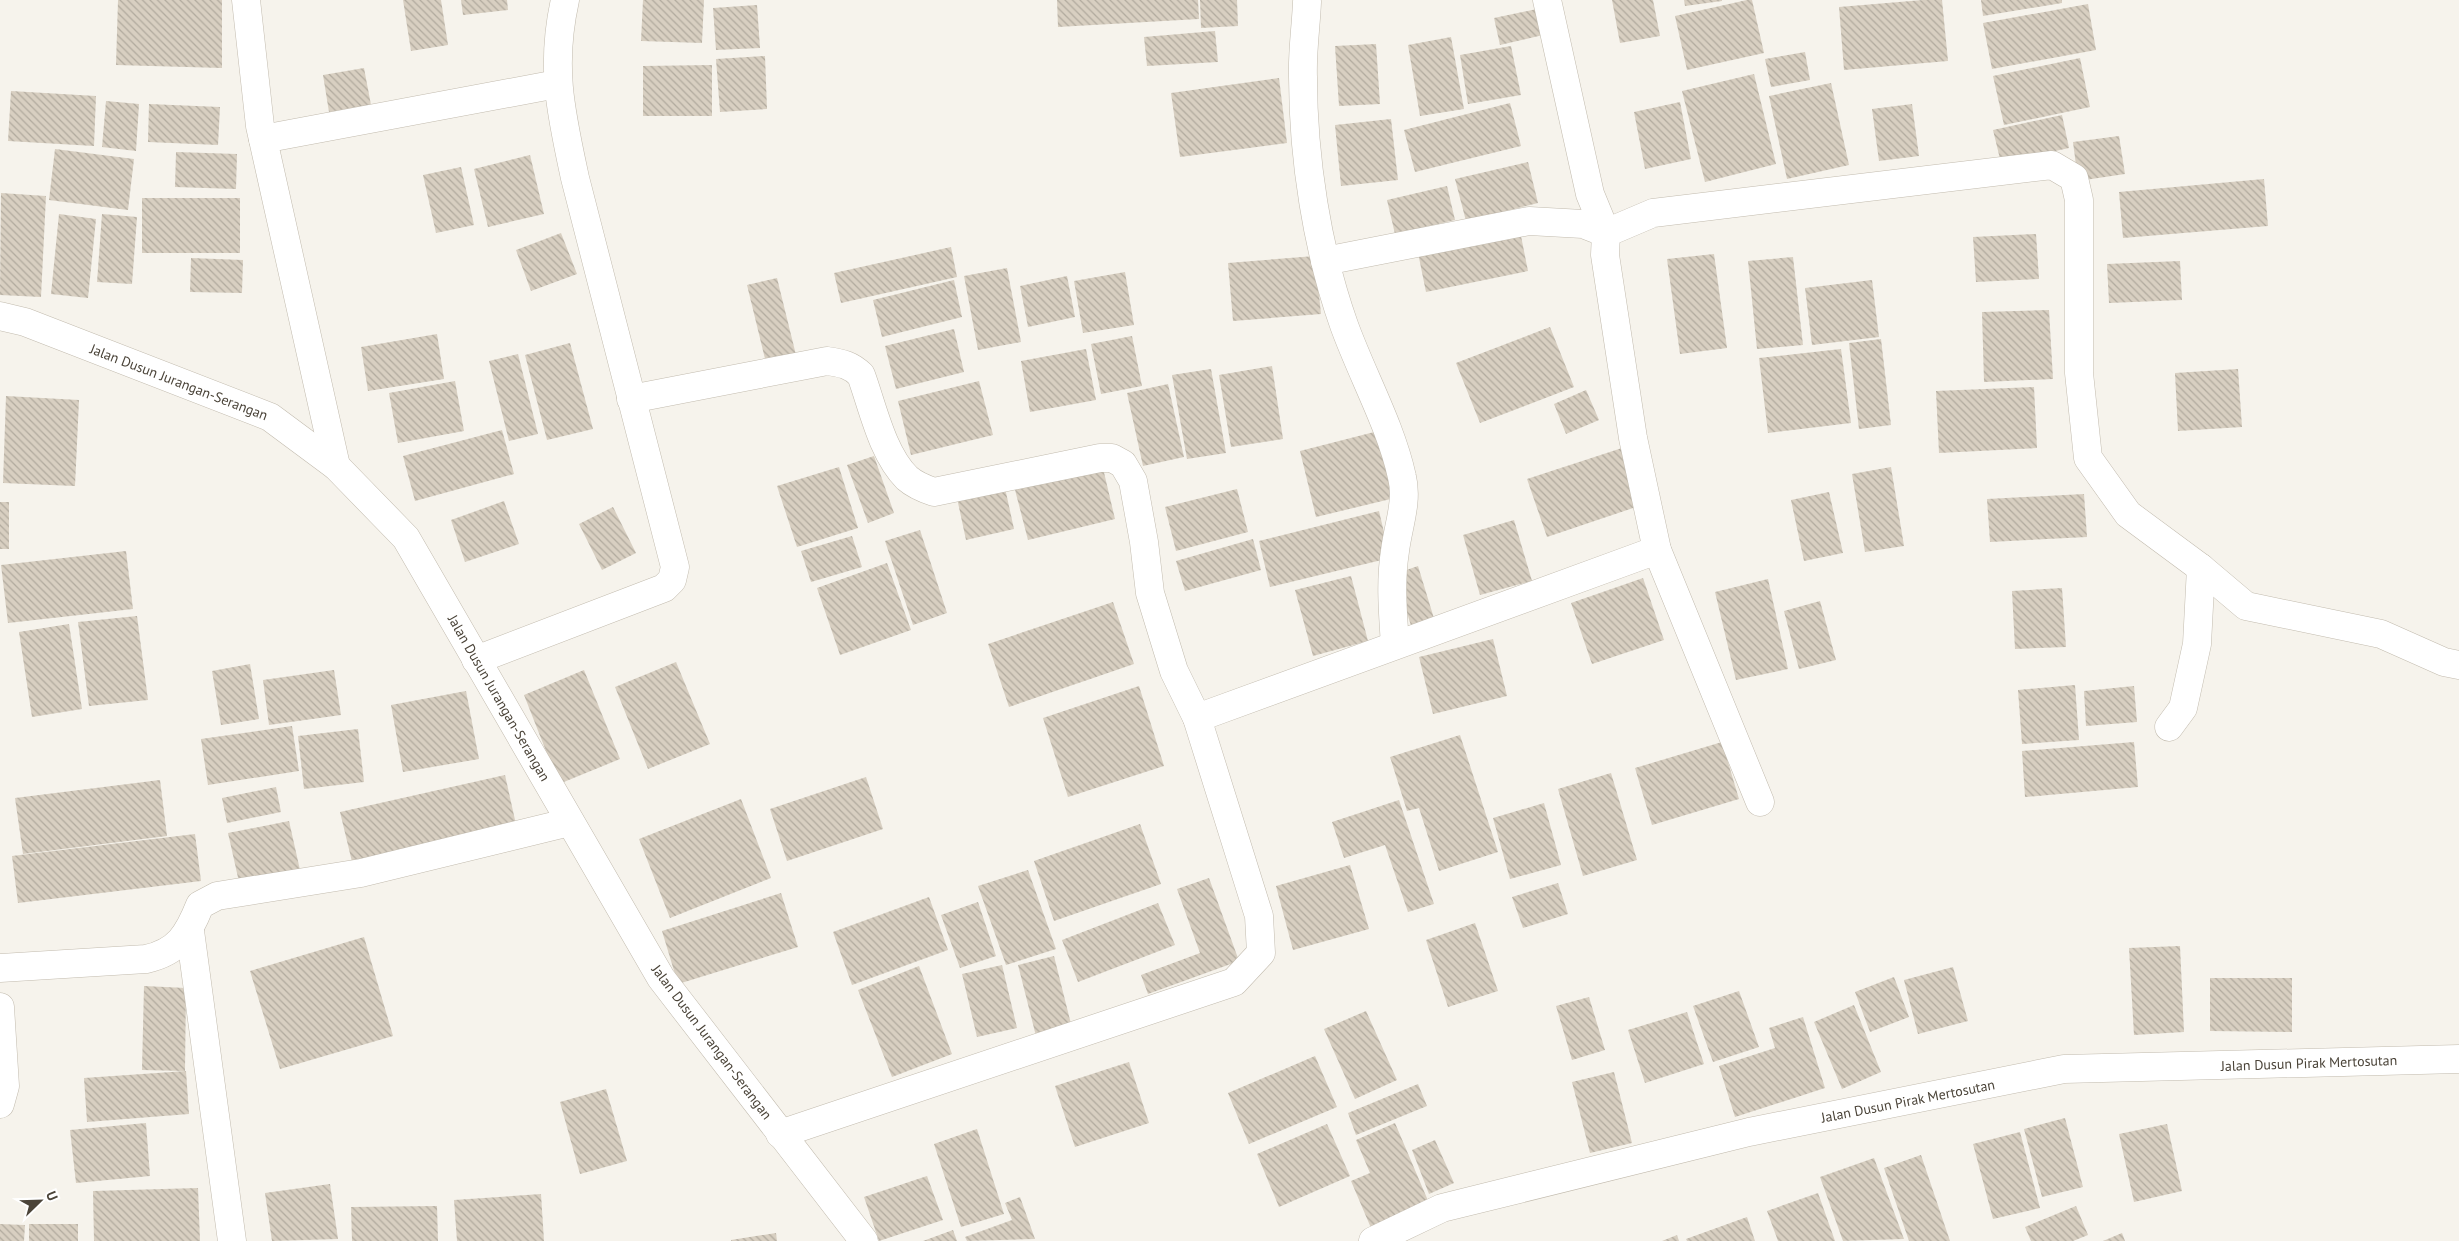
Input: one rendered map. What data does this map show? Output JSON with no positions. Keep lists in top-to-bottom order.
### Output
{
  "streets": {
    "street": ["Jalan Dusun Jurangan-Serangan", "Jalan Dusun Pirak Mertosutan"]
  },
  "north": "top right"
}
